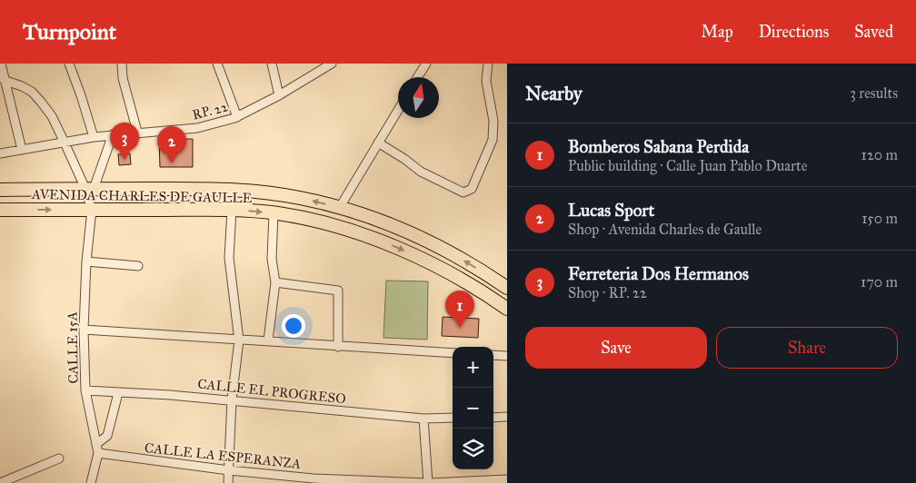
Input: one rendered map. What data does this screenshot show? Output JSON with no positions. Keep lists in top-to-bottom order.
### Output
{
  "streets": {
    "main road": ["AVENIDA CHARLES DE GAULLE"],
    "street": [
      "RP. 22",
      "CALLE 15A",
      "CALLE EL PROGRESO",
      "CALLE LA ESPERANZA"
    ]
  },
  "crossings": [
    ["RP. 22", "CALLE 15A"],
    ["AVENIDA CHARLES DE GAULLE", "CALLE 15A"],
    ["CALLE 15A", "CALLE EL PROGRESO"],
    ["CALLE 15A", "CALLE LA ESPERANZA"]
  ],
  "north": "top",
  "page": {
    "header": "Turnpoint",
    "nav": ["Map", "Directions", "Saved"],
    "heading": ["Nearby", "3 results"],
    "pins": ["3", "2", "1"],
    "list": [
      {
        "mark": "1",
        "name": "Bomberos Sabana Perdida",
        "note": "Public building · Calle Juan Pablo Duarte",
        "value": "120 m"
      },
      {
        "mark": "2",
        "name": "Lucas Sport",
        "note": "Shop · Avenida Charles de Gaulle",
        "value": "150 m"
      },
      {
        "mark": "3",
        "name": "Ferreteria Dos Hermanos",
        "note": "Shop · RP. 22",
        "value": "170 m"
      }
    ],
    "buttons": ["Save", "Share"],
    "map_buttons": ["+", "−"]
  }
}
